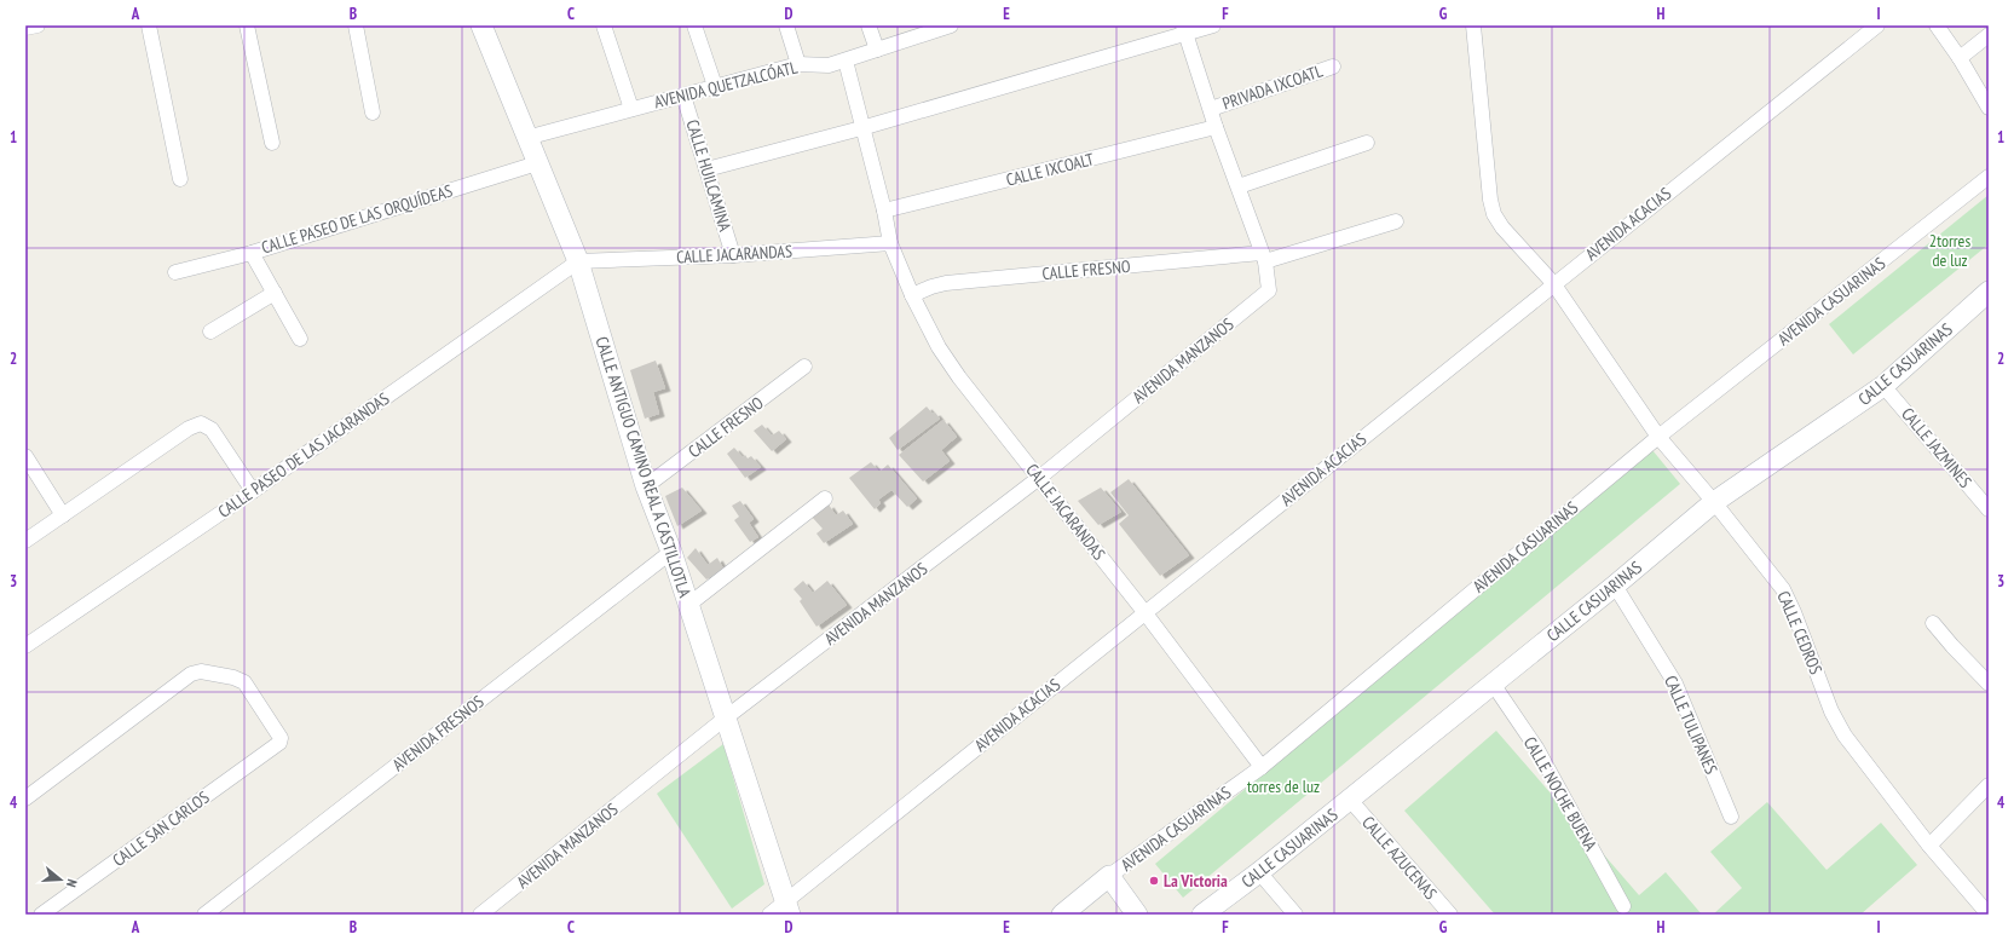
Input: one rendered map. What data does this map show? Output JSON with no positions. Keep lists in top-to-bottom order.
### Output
{
  "streets": {
    "street": [
      "AVENIDA QUETZALCÓATL",
      "PRIVADA IXCOATL",
      "CALLE IXCOALT",
      "CALLE HUILCAMINA",
      "CALLE PASEO DE LAS ORQUÍDEAS",
      "AVENIDA ACACIAS",
      "CALLE JACARANDAS",
      "CALLE FRESNO",
      "AVENIDA CASUARINAS",
      "AVENIDA MANZANOS",
      "CALLE CASUARINAS",
      "CALLE JAZMINES",
      "CALLE PASEO DE LAS JACARANDAS",
      "CALLE ANTIGUO CAMINO REAL A CASTILLOTLA",
      "CALLE CEDROS",
      "CALLE TULIPANES",
      "AVENIDA FRESNOS",
      "CALLE NOCHE BUENA",
      "CALLE SAN CARLOS",
      "CALLE AZUCENAS"
    ]
  },
  "crossings": [
    ["AVENIDA QUETZALCÓATL", "CALLE HUILCAMINA"],
    ["AVENIDA QUETZALCÓATL", "CALLE JACARANDAS"],
    ["AVENIDA QUETZALCÓATL", "CALLE ANTIGUO CAMINO REAL A CASTILLOTLA"],
    ["CALLE IXCOALT", "CALLE JACARANDAS"],
    ["CALLE HUILCAMINA", "CALLE JACARANDAS"],
    ["CALLE PASEO DE LAS ORQUÍDEAS", "CALLE ANTIGUO CAMINO REAL A CASTILLOTLA"],
    ["AVENIDA ACACIAS", "CALLE JACARANDAS"],
    ["AVENIDA ACACIAS", "CALLE ANTIGUO CAMINO REAL A CASTILLOTLA"],
    ["AVENIDA ACACIAS", "CALLE CEDROS"],
    ["CALLE JACARANDAS", "CALLE FRESNO"],
    ["CALLE JACARANDAS", "AVENIDA CASUARINAS"],
    ["CALLE JACARANDAS", "AVENIDA MANZANOS"],
    ["CALLE JACARANDAS", "CALLE PASEO DE LAS JACARANDAS"],
    ["CALLE JACARANDAS", "CALLE ANTIGUO CAMINO REAL A CASTILLOTLA"],
    ["CALLE FRESNO", "AVENIDA MANZANOS"],
    ["CALLE FRESNO", "CALLE ANTIGUO CAMINO REAL A CASTILLOTLA"],
    ["AVENIDA CASUARINAS", "CALLE CEDROS"],
    ["AVENIDA MANZANOS", "CALLE ANTIGUO CAMINO REAL A CASTILLOTLA"],
    ["CALLE CASUARINAS", "CALLE JAZMINES"],
    ["CALLE CASUARINAS", "CALLE CEDROS"],
    ["CALLE CASUARINAS", "CALLE TULIPANES"],
    ["CALLE CASUARINAS", "CALLE NOCHE BUENA"],
    ["CALLE CASUARINAS", "CALLE AZUCENAS"],
    ["CALLE PASEO DE LAS JACARANDAS", "CALLE ANTIGUO CAMINO REAL A CASTILLOTLA"],
    ["CALLE ANTIGUO CAMINO REAL A CASTILLOTLA", "AVENIDA FRESNOS"]
  ],
  "parks": ["2torres de luz", "torres de luz"],
  "places": ["La Victoria"],
  "north": "right",
  "grid": {
    "columns": [
      "A",
      "B",
      "C",
      "D",
      "E",
      "F",
      "G",
      "H",
      "I"
    ],
    "rows": [
      "1",
      "2",
      "3",
      "4"
    ]
  }
}
